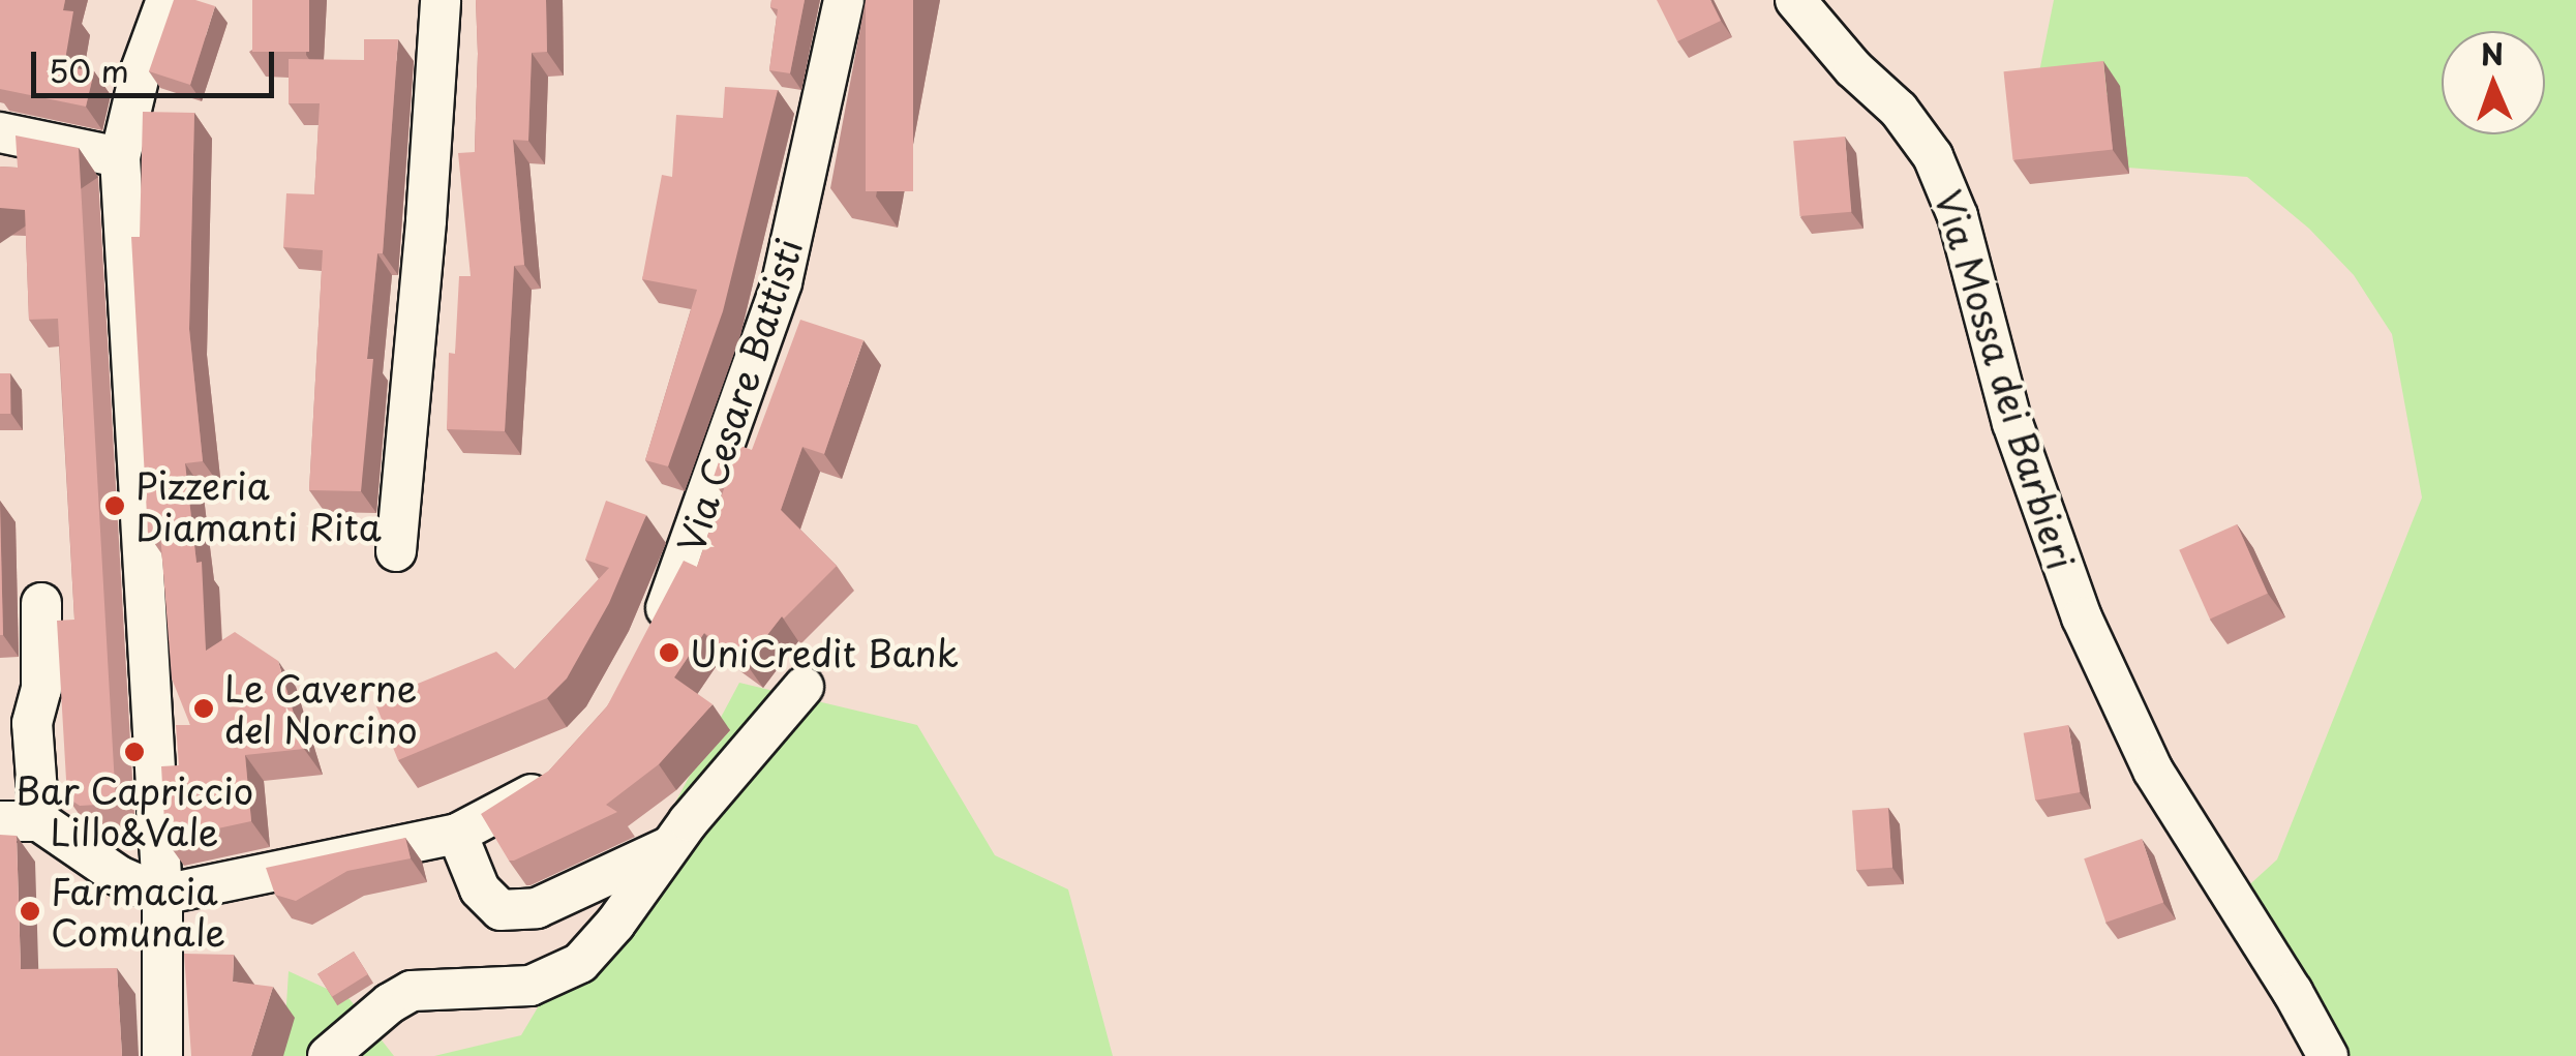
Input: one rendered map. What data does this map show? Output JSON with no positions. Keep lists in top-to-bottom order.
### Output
{
  "streets": {
    "street": ["Via Mossa dei Barbieri", "Via Cesare Battisti"]
  },
  "places": [
    "Pizzeria Diamanti Rita",
    "UniCredit Bank",
    "Le Caverne del Norcino",
    "Bar Capriccio Lillo&Vale",
    "Farmacia Comunale"
  ],
  "scale_bar": "50 m",
  "north": "top"
}
